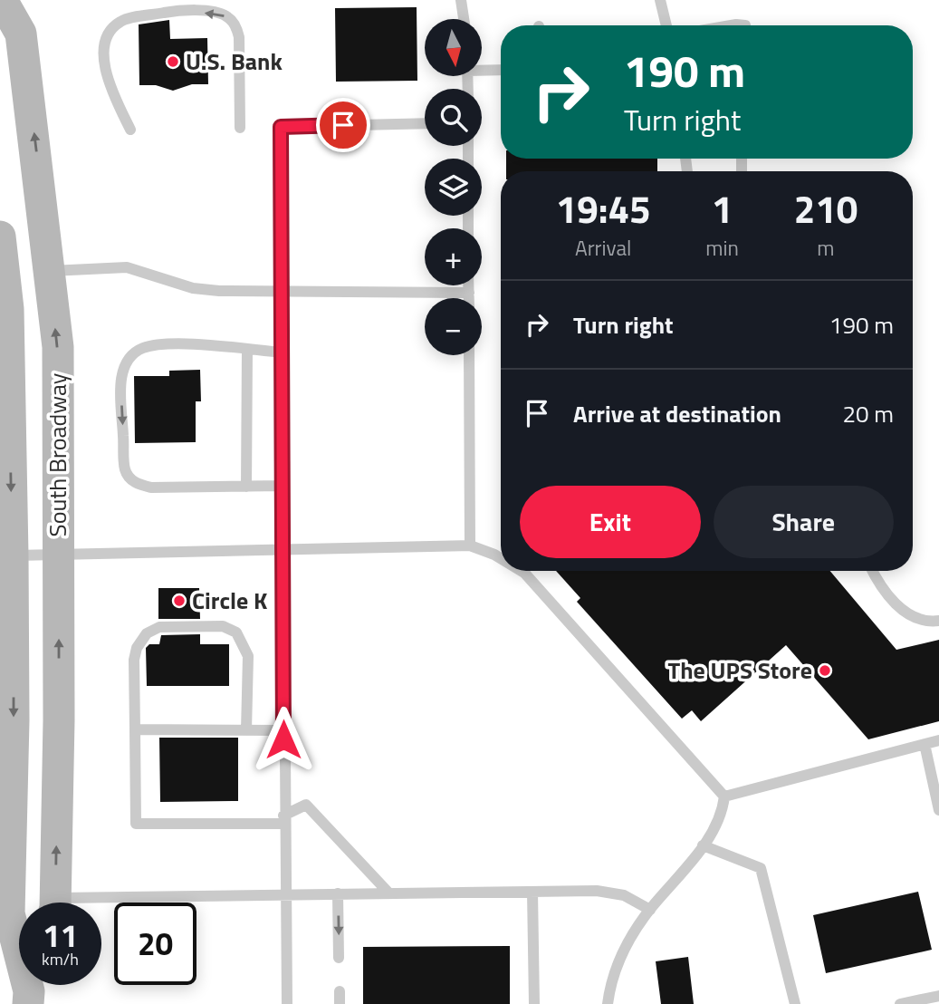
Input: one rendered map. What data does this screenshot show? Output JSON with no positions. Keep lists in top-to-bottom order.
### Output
{
  "streets": {
    "main road": ["South Broadway"]
  },
  "places": ["U.S. Bank", "Circle K", "The UPS Store"],
  "north": "bottom",
  "page": {
    "map_buttons": ["+", "−"],
    "turn": ["190 m", "Turn right"],
    "eta": [
      "19:45",
      "Arrival",
      "1",
      "min",
      "210",
      "m"
    ],
    "list": [
      {
        "name": "Turn right",
        "value": "190 m"
      },
      {
        "name": "Arrive at destination",
        "value": "20 m"
      }
    ],
    "buttons": ["Exit", "Share"],
    "speed": "11 km/h",
    "limit": "20"
  }
}
